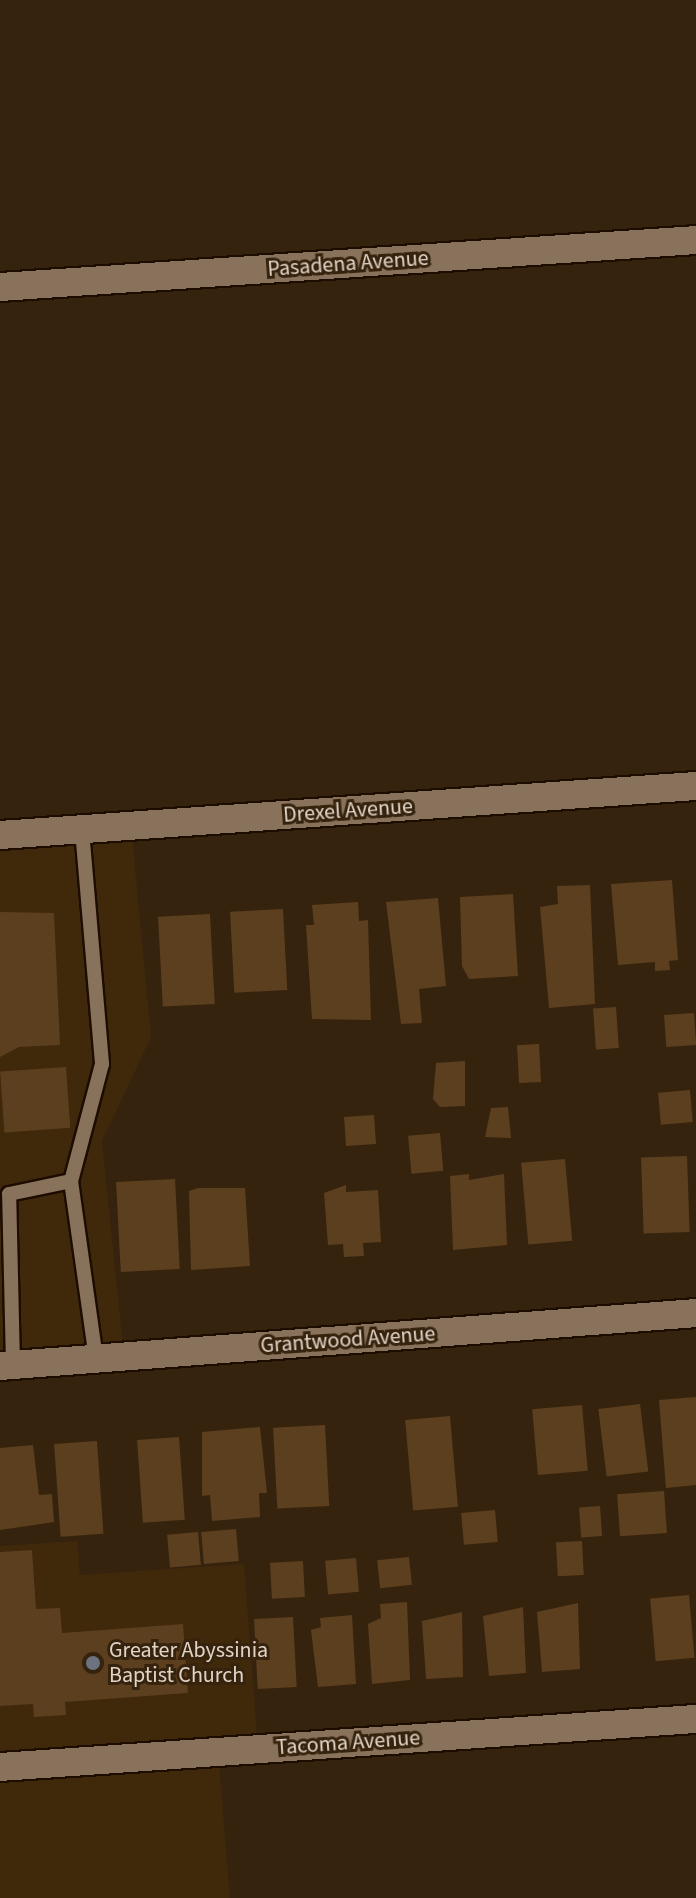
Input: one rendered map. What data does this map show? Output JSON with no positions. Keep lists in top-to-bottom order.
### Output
{
  "streets": {
    "street": [
      "Pasadena Avenue",
      "Drexel Avenue",
      "Grantwood Avenue",
      "Tacoma Avenue"
    ]
  },
  "places": ["Greater Abyssinia Baptist Church"]
}
